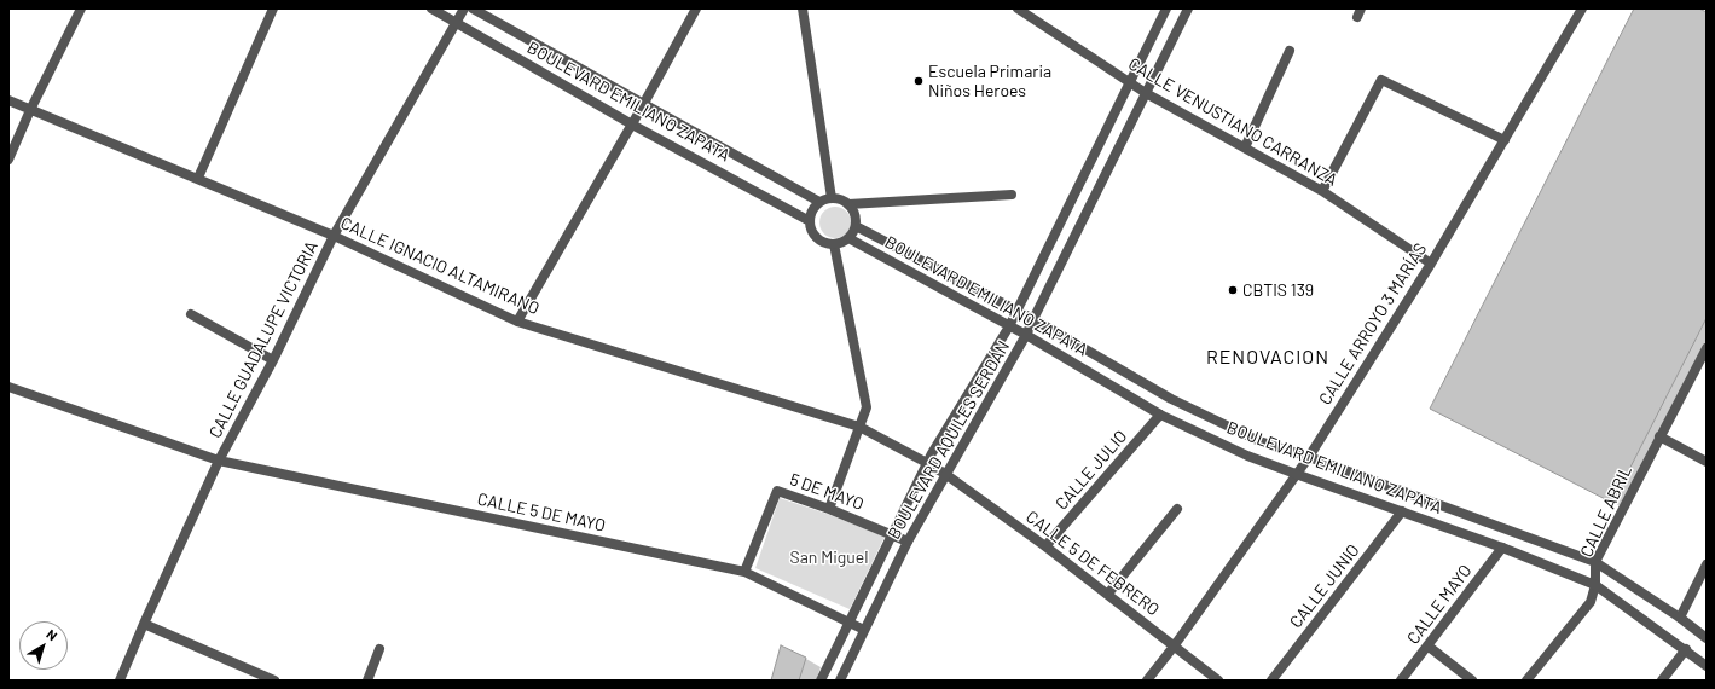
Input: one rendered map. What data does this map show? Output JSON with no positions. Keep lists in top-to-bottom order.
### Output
{
  "streets": {
    "street": [
      "BOULEVARD EMILIANO ZAPATA",
      "CALLE VENUSTIANO CARRANZA",
      "CALLE IGNACIO ALTAMIRANO",
      "CALLE ARROYO 3 MARÍAS",
      "CALLE GUADALUPE VICTORIA",
      "BOULEVARD AQUILES SERDÁN",
      "CALLE JULIO",
      "5 DE MAYO",
      "CALLE ABRIL",
      "CALLE 5 DE MAYO",
      "CALLE 5 DE FEBRERO",
      "CALLE JUNIO",
      "CALLE MAYO"
    ]
  },
  "crossings": [
    ["BOULEVARD EMILIANO ZAPATA", "CALLE ARROYO 3 MARÍAS"],
    ["BOULEVARD EMILIANO ZAPATA", "CALLE GUADALUPE VICTORIA"],
    ["BOULEVARD EMILIANO ZAPATA", "BOULEVARD AQUILES SERDÁN"],
    ["BOULEVARD EMILIANO ZAPATA", "CALLE JULIO"],
    ["BOULEVARD EMILIANO ZAPATA", "CALLE ABRIL"],
    ["BOULEVARD EMILIANO ZAPATA", "CALLE JUNIO"],
    ["BOULEVARD EMILIANO ZAPATA", "CALLE MAYO"],
    ["CALLE VENUSTIANO CARRANZA", "CALLE ARROYO 3 MARÍAS"],
    ["CALLE VENUSTIANO CARRANZA", "BOULEVARD AQUILES SERDÁN"],
    ["CALLE IGNACIO ALTAMIRANO", "CALLE GUADALUPE VICTORIA"],
    ["CALLE IGNACIO ALTAMIRANO", "BOULEVARD AQUILES SERDÁN"],
    ["CALLE IGNACIO ALTAMIRANO", "CALLE 5 DE FEBRERO"],
    ["CALLE ARROYO 3 MARÍAS", "CALLE 5 DE FEBRERO"],
    ["CALLE GUADALUPE VICTORIA", "CALLE 5 DE MAYO"],
    ["BOULEVARD AQUILES SERDÁN", "5 DE MAYO"],
    ["BOULEVARD AQUILES SERDÁN", "CALLE 5 DE MAYO"],
    ["BOULEVARD AQUILES SERDÁN", "CALLE 5 DE FEBRERO"],
    ["CALLE JULIO", "CALLE 5 DE FEBRERO"],
    ["5 DE MAYO", "CALLE 5 DE MAYO"]
  ],
  "districts": ["RENOVACION"],
  "parks": ["San Miguel"],
  "places": ["Escuela Primaria Niños Heroes", "CBTIS 139"],
  "north": "top right"
}
